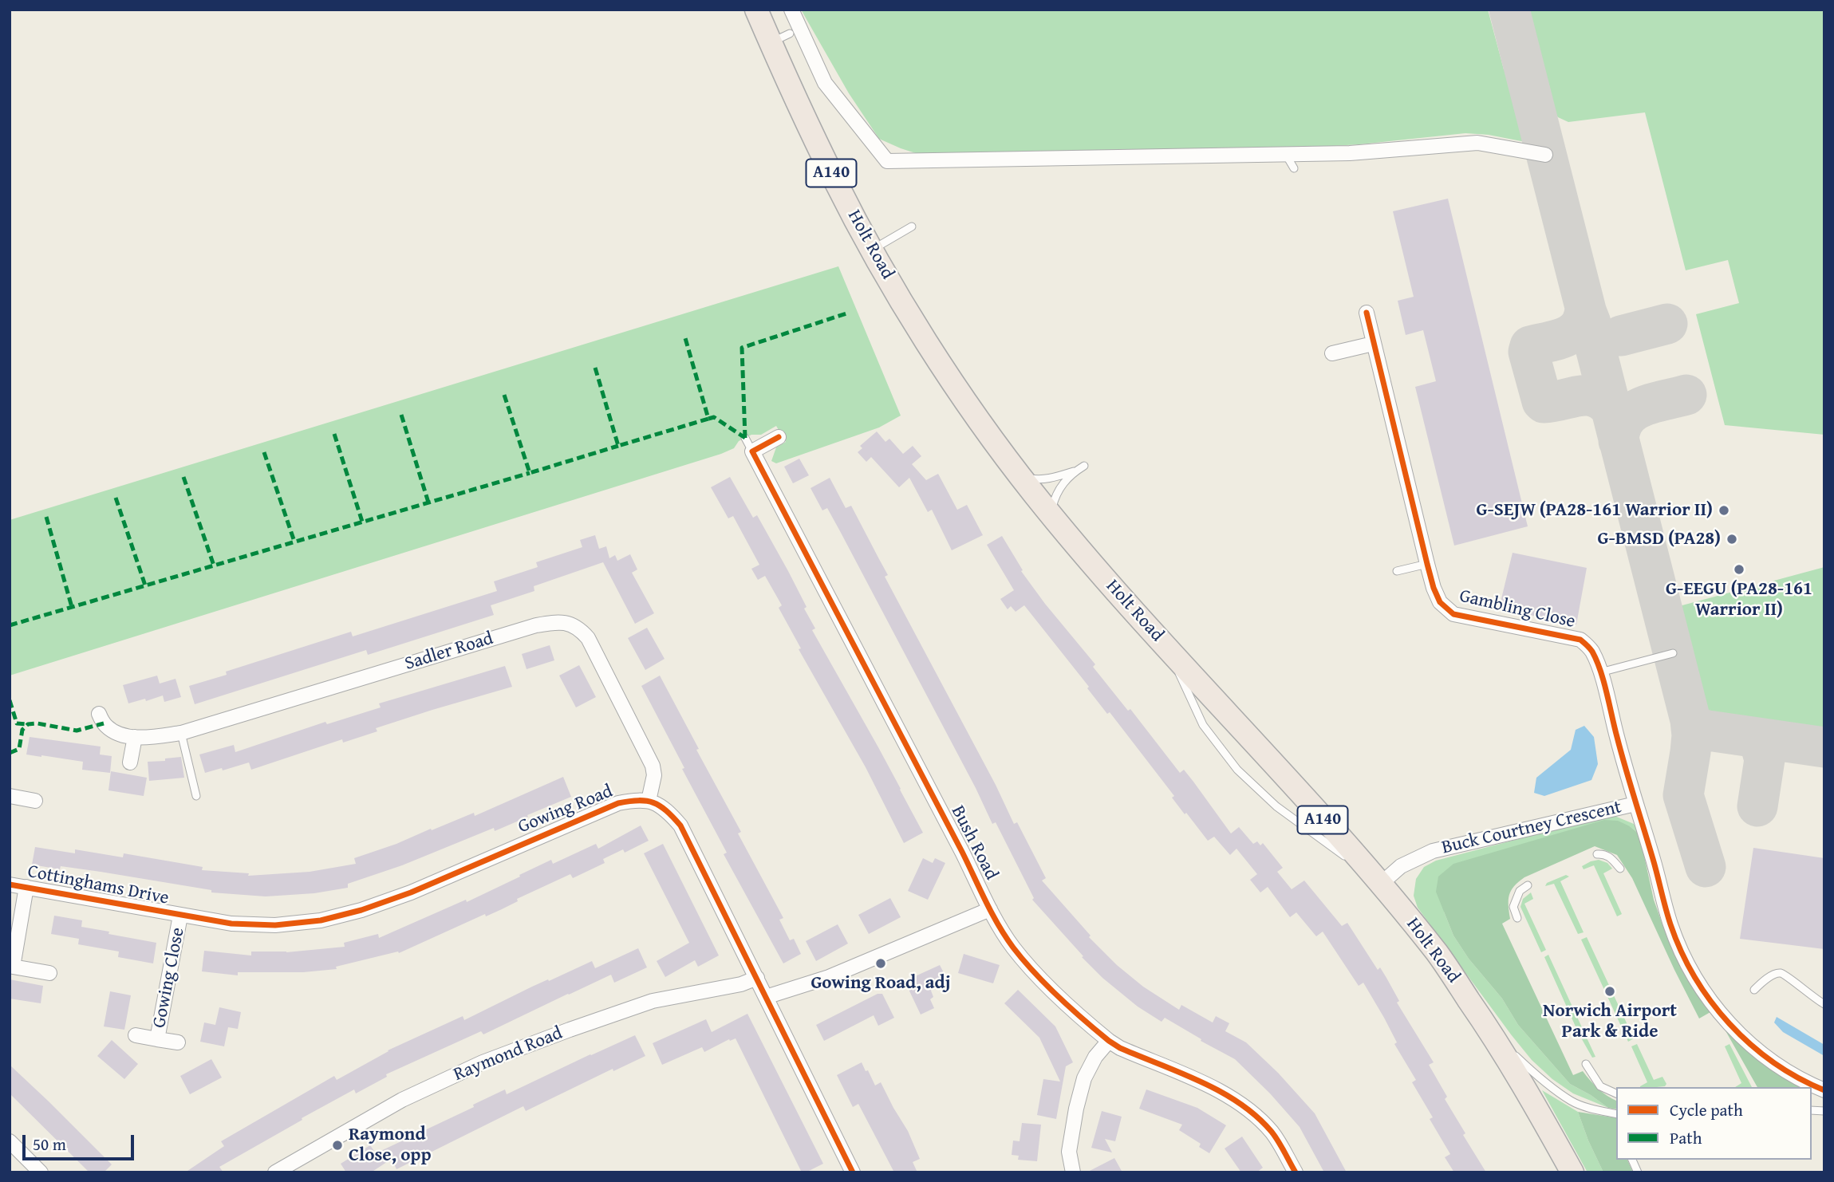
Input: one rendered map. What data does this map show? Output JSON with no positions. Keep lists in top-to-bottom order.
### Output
{
  "streets": {
    "highway": ["A140", "Holt Road"],
    "street": [
      "Gambling Close",
      "Sadler Road",
      "Gowing Road",
      "Buck Courtney Crescent",
      "Bush Road",
      "Cottinghams Drive",
      "Gowing Close",
      "Raymond Road"
    ]
  },
  "crossings": [
    ["Holt Road", "Buck Courtney Crescent"],
    ["Gambling Close", "Buck Courtney Crescent"],
    ["Sadler Road", "Gowing Road"],
    ["Gowing Road", "Cottinghams Drive"],
    ["Gowing Road", "Gowing Close"],
    ["Cottinghams Drive", "Gowing Close"]
  ],
  "places": [
    "G-SEJW (PA28-161 Warrior II)",
    "G-BMSD (PA28)",
    "G-EEGU (PA28-161 Warrior II)",
    "Gowing Road, adj",
    "Norwich Airport Park & Ride",
    "Raymond Close, opp"
  ],
  "legend": ["Cycle path", "Path"],
  "scale_bar": "50 m"
}
